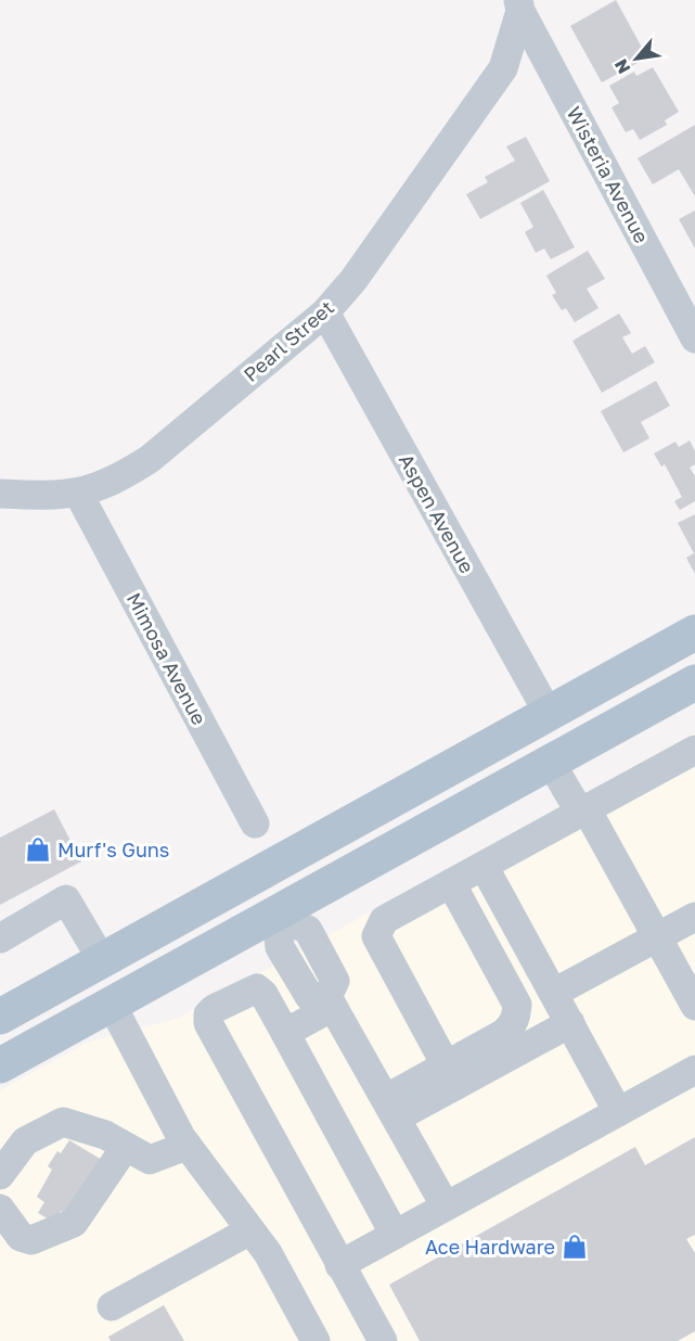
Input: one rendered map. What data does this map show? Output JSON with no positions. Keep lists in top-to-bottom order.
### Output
{
  "streets": {
    "street": [
      "Wisteria Avenue",
      "Pearl Street",
      "Aspen Avenue",
      "Mimosa Avenue"
    ]
  },
  "crossings": [
    ["Wisteria Avenue", "Pearl Street"],
    ["Pearl Street", "Aspen Avenue"],
    ["Pearl Street", "Mimosa Avenue"]
  ],
  "places": {
    "shop": ["Murf's Guns", "Ace Hardware"]
  },
  "north": "bottom left"
}
